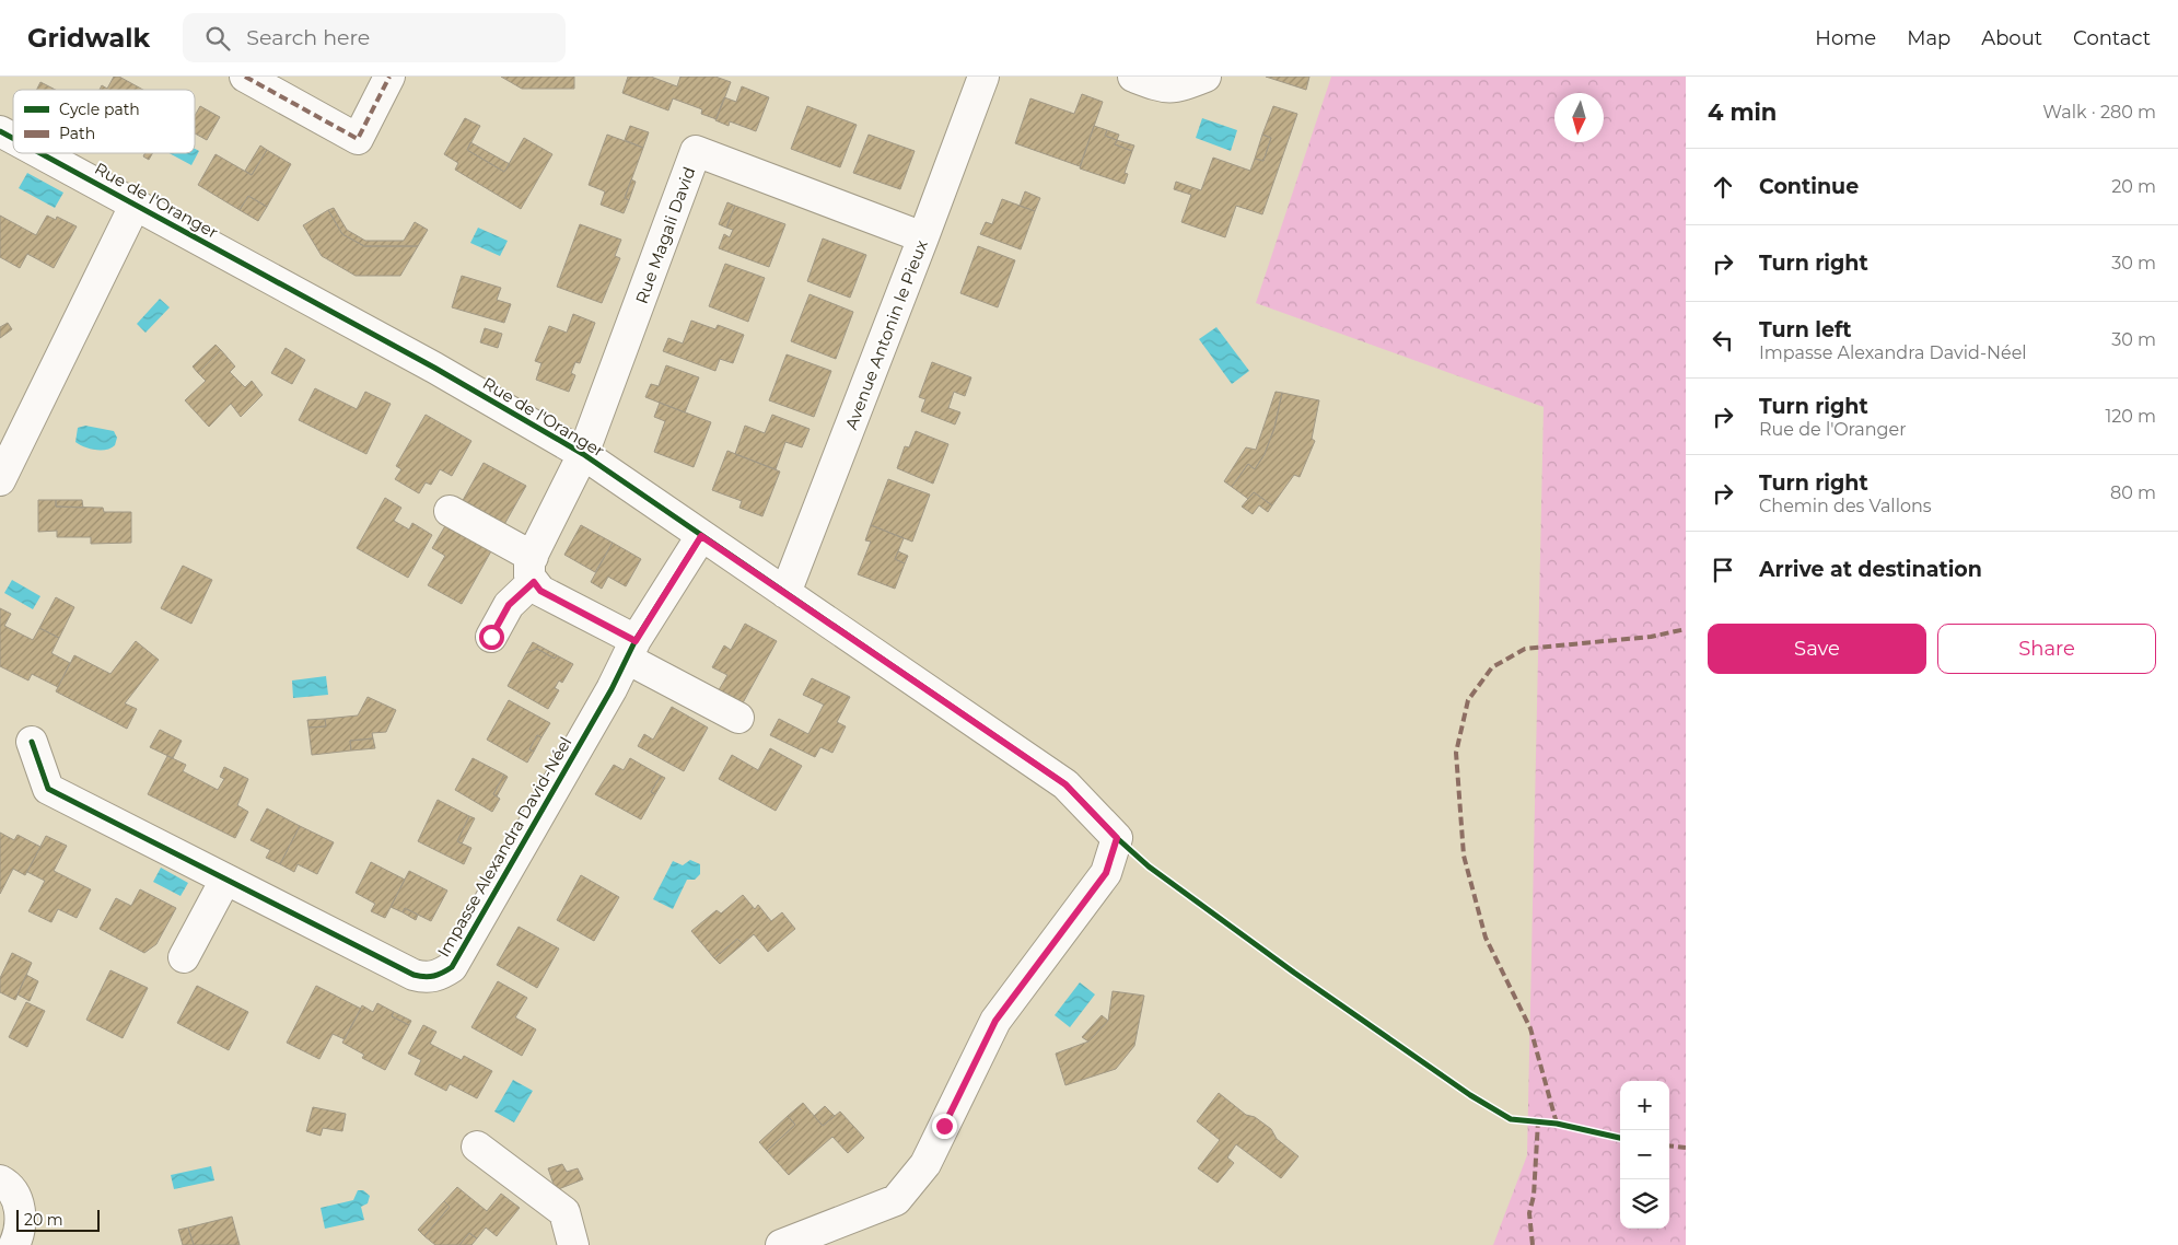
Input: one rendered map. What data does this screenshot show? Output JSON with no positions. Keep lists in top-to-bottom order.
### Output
{
  "streets": {
    "street": [
      "Rue de l'Oranger",
      "Rue Magali David",
      "Avenue Antonin le Pieux",
      "Impasse Alexandra David-Néel"
    ]
  },
  "crossings": [
    ["Rue de l'Oranger", "Rue Magali David"],
    ["Rue de l'Oranger", "Avenue Antonin le Pieux"],
    ["Rue de l'Oranger", "Impasse Alexandra David-Néel"],
    ["Rue Magali David", "Avenue Antonin le Pieux"]
  ],
  "legend": ["Cycle path", "Path"],
  "scale_bar": "20 m",
  "north": "bottom",
  "page": {
    "header": "Gridwalk",
    "search": "Search here",
    "nav": [
      "Home",
      "Map",
      "About",
      "Contact"
    ],
    "heading": ["4 min", "Walk · 280 m"],
    "list": [
      ["Continue", "20 m"],
      ["Turn right", "30 m"],
      ["Turn left", "Impasse Alexandra David-Néel", "30 m"],
      ["Turn right", "Rue de l'Oranger", "120 m"],
      ["Turn right", "Chemin des Vallons", "80 m"],
      "Arrive at destination"
    ],
    "buttons": ["Save", "Share"],
    "map_buttons": ["+", "−"],
    "scale": "20 m"
  }
}
